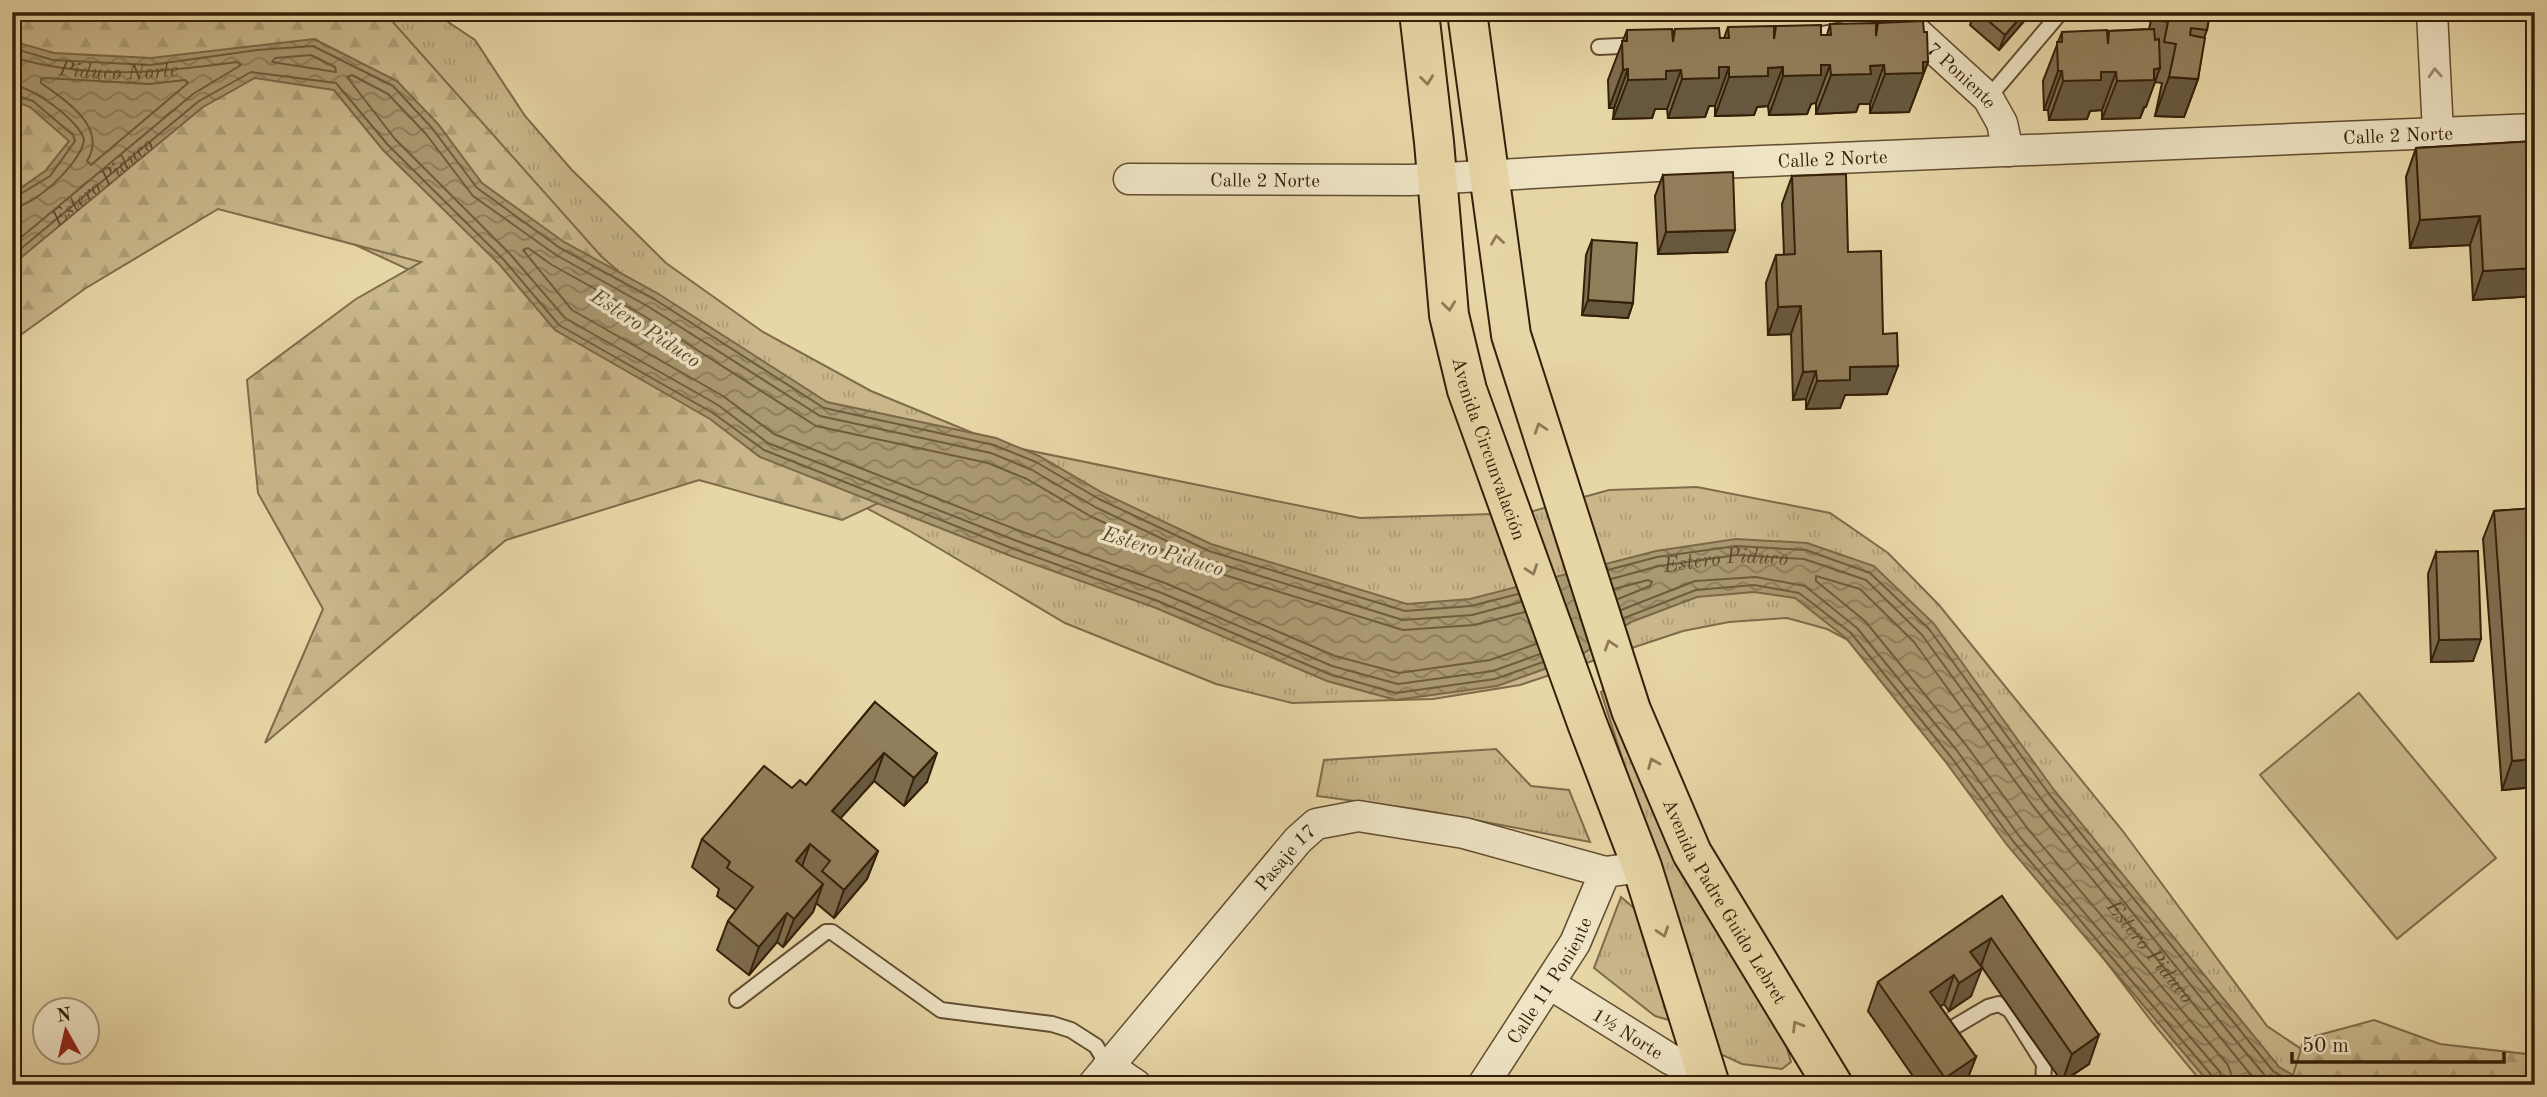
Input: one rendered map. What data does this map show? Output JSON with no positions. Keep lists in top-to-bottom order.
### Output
{
  "streets": {
    "main road": ["Avenida Circunvalación", "Avenida Padre Guido Lebret"],
    "street": [
      "7 Poniente",
      "Calle 2 Norte",
      "Pasaje 17",
      "Calle 11 Poniente",
      "1½ Norte"
    ]
  },
  "crossings": [
    ["7 Poniente", "Calle 2 Norte"],
    ["Calle 2 Norte", "Avenida Circunvalación"],
    ["Calle 2 Norte", "Avenida Padre Guido Lebret"],
    ["Avenida Circunvalación", "Pasaje 17"],
    ["Avenida Circunvalación", "Calle 11 Poniente"],
    ["Pasaje 17", "Calle 11 Poniente"],
    ["Calle 11 Poniente", "1½ Norte"]
  ],
  "one_way": ["Avenida Circunvalación", "Avenida Padre Guido Lebret"],
  "water": ["Piduco Norte", "Estero Piduco"],
  "scale_bar": "50 m",
  "north": "top"
}
